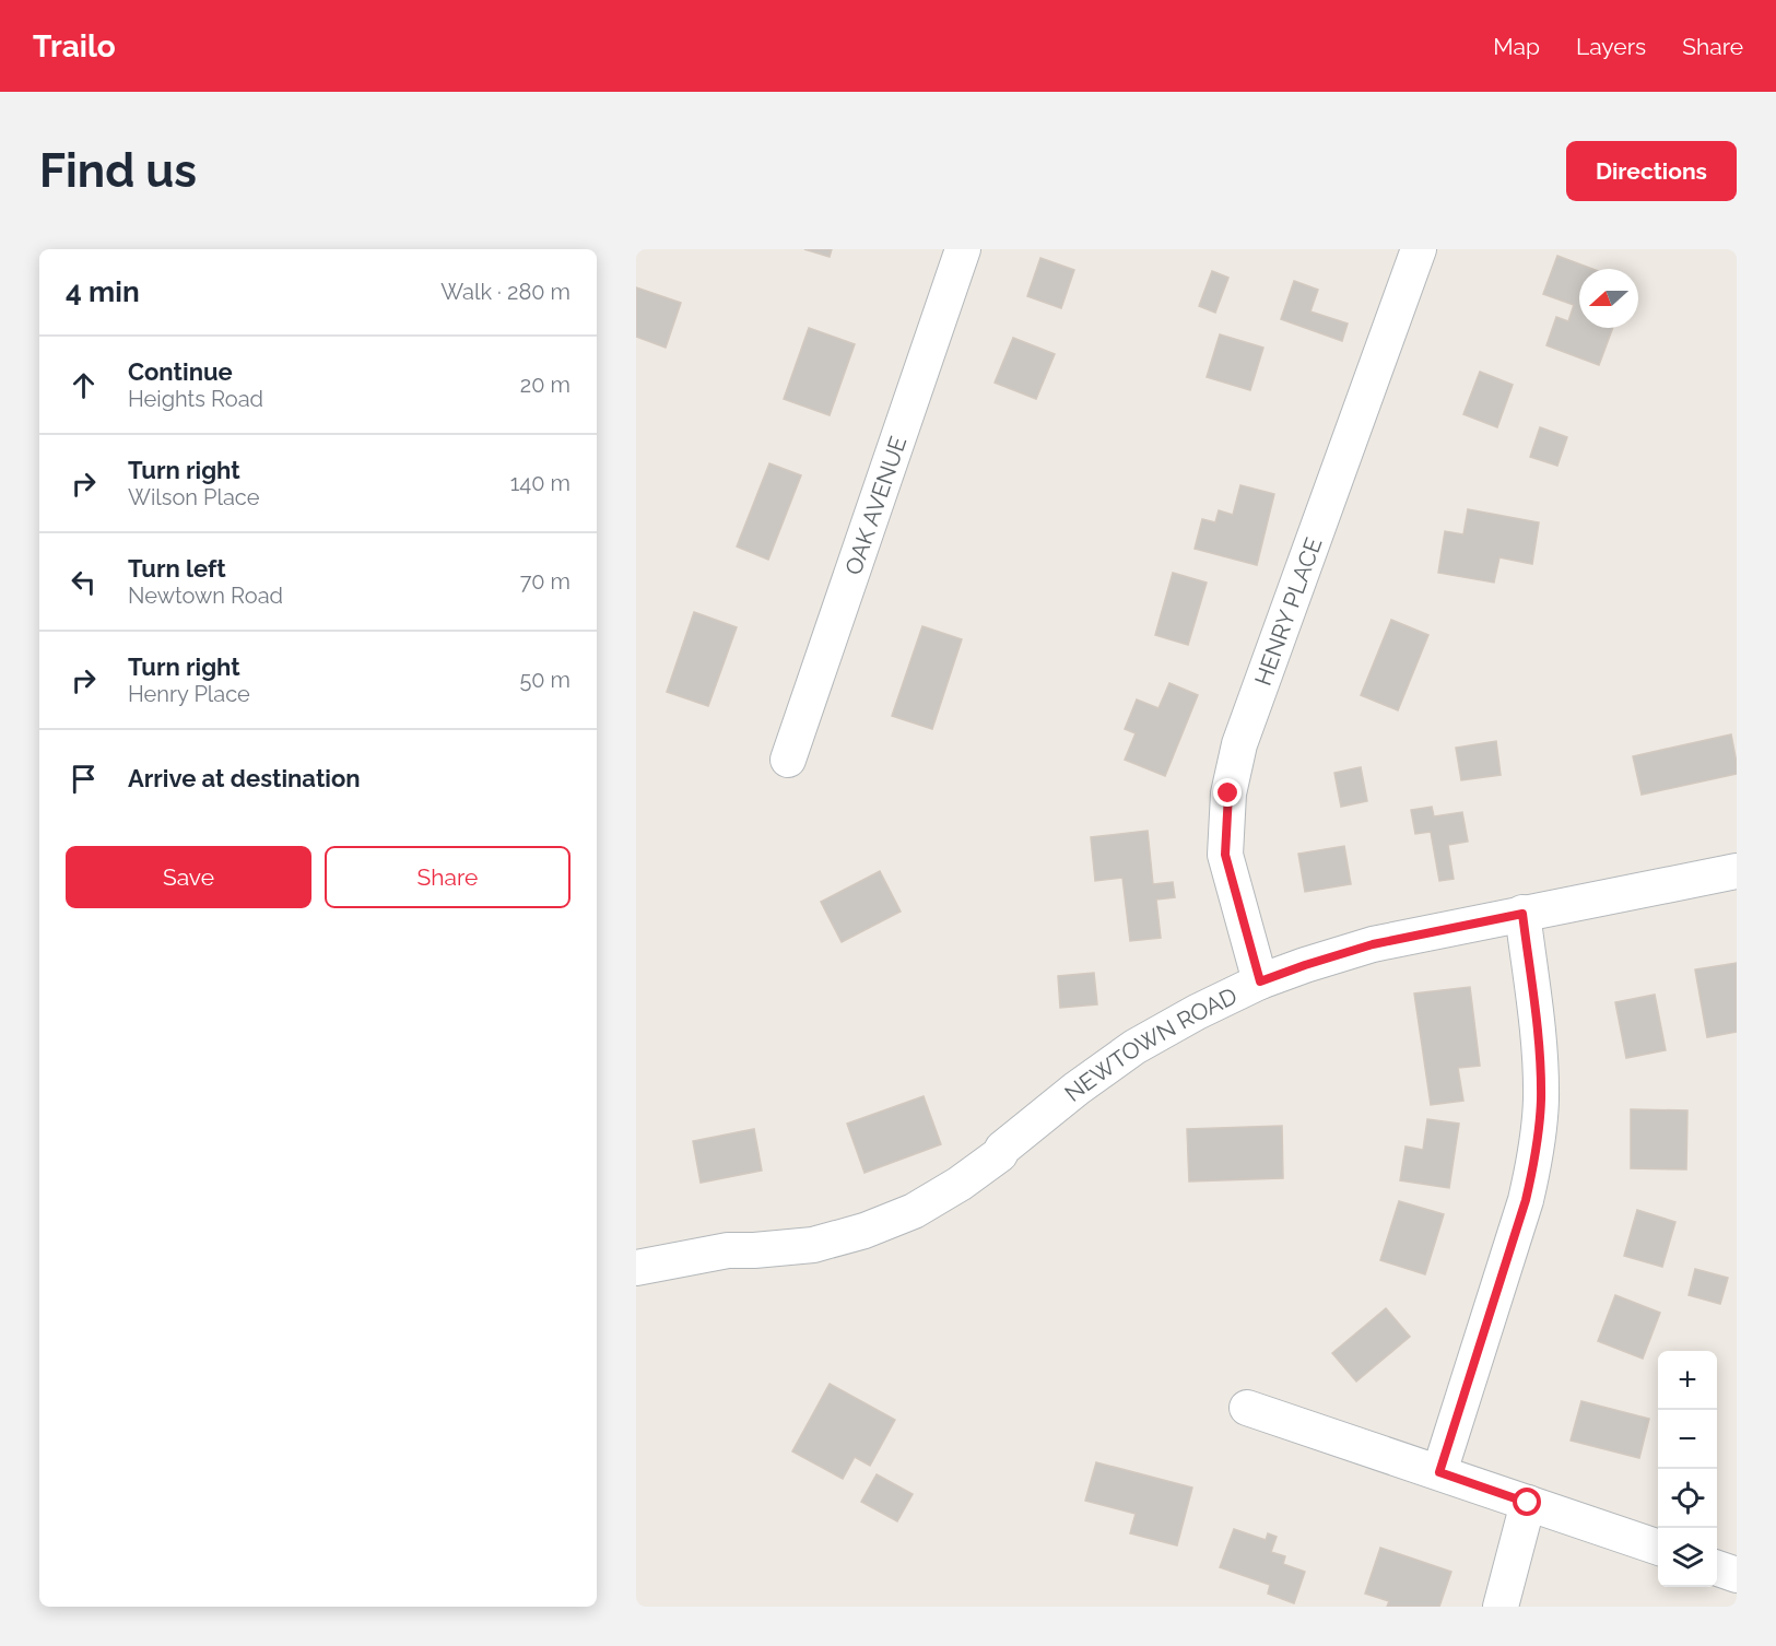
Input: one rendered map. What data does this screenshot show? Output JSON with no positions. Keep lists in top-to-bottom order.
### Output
{
  "streets": {
    "street": ["OAK AVENUE", "HENRY PLACE", "NEWTOWN ROAD"]
  },
  "crossings": [
    ["HENRY PLACE", "NEWTOWN ROAD"]
  ],
  "north": "left",
  "page": {
    "header": "Trailo",
    "nav": ["Map", "Layers", "Share"],
    "buttons": [
      "Directions",
      ["Save", "Share"]
    ],
    "title": "Find us",
    "heading": ["4 min", "Walk · 280 m"],
    "list": [
      ["Continue", "Heights Road", "20 m"],
      ["Turn right", "Wilson Place", "140 m"],
      ["Turn left", "Newtown Road", "70 m"],
      ["Turn right", "Henry Place", "50 m"],
      "Arrive at destination"
    ],
    "map_buttons": ["+", "−"]
  }
}
